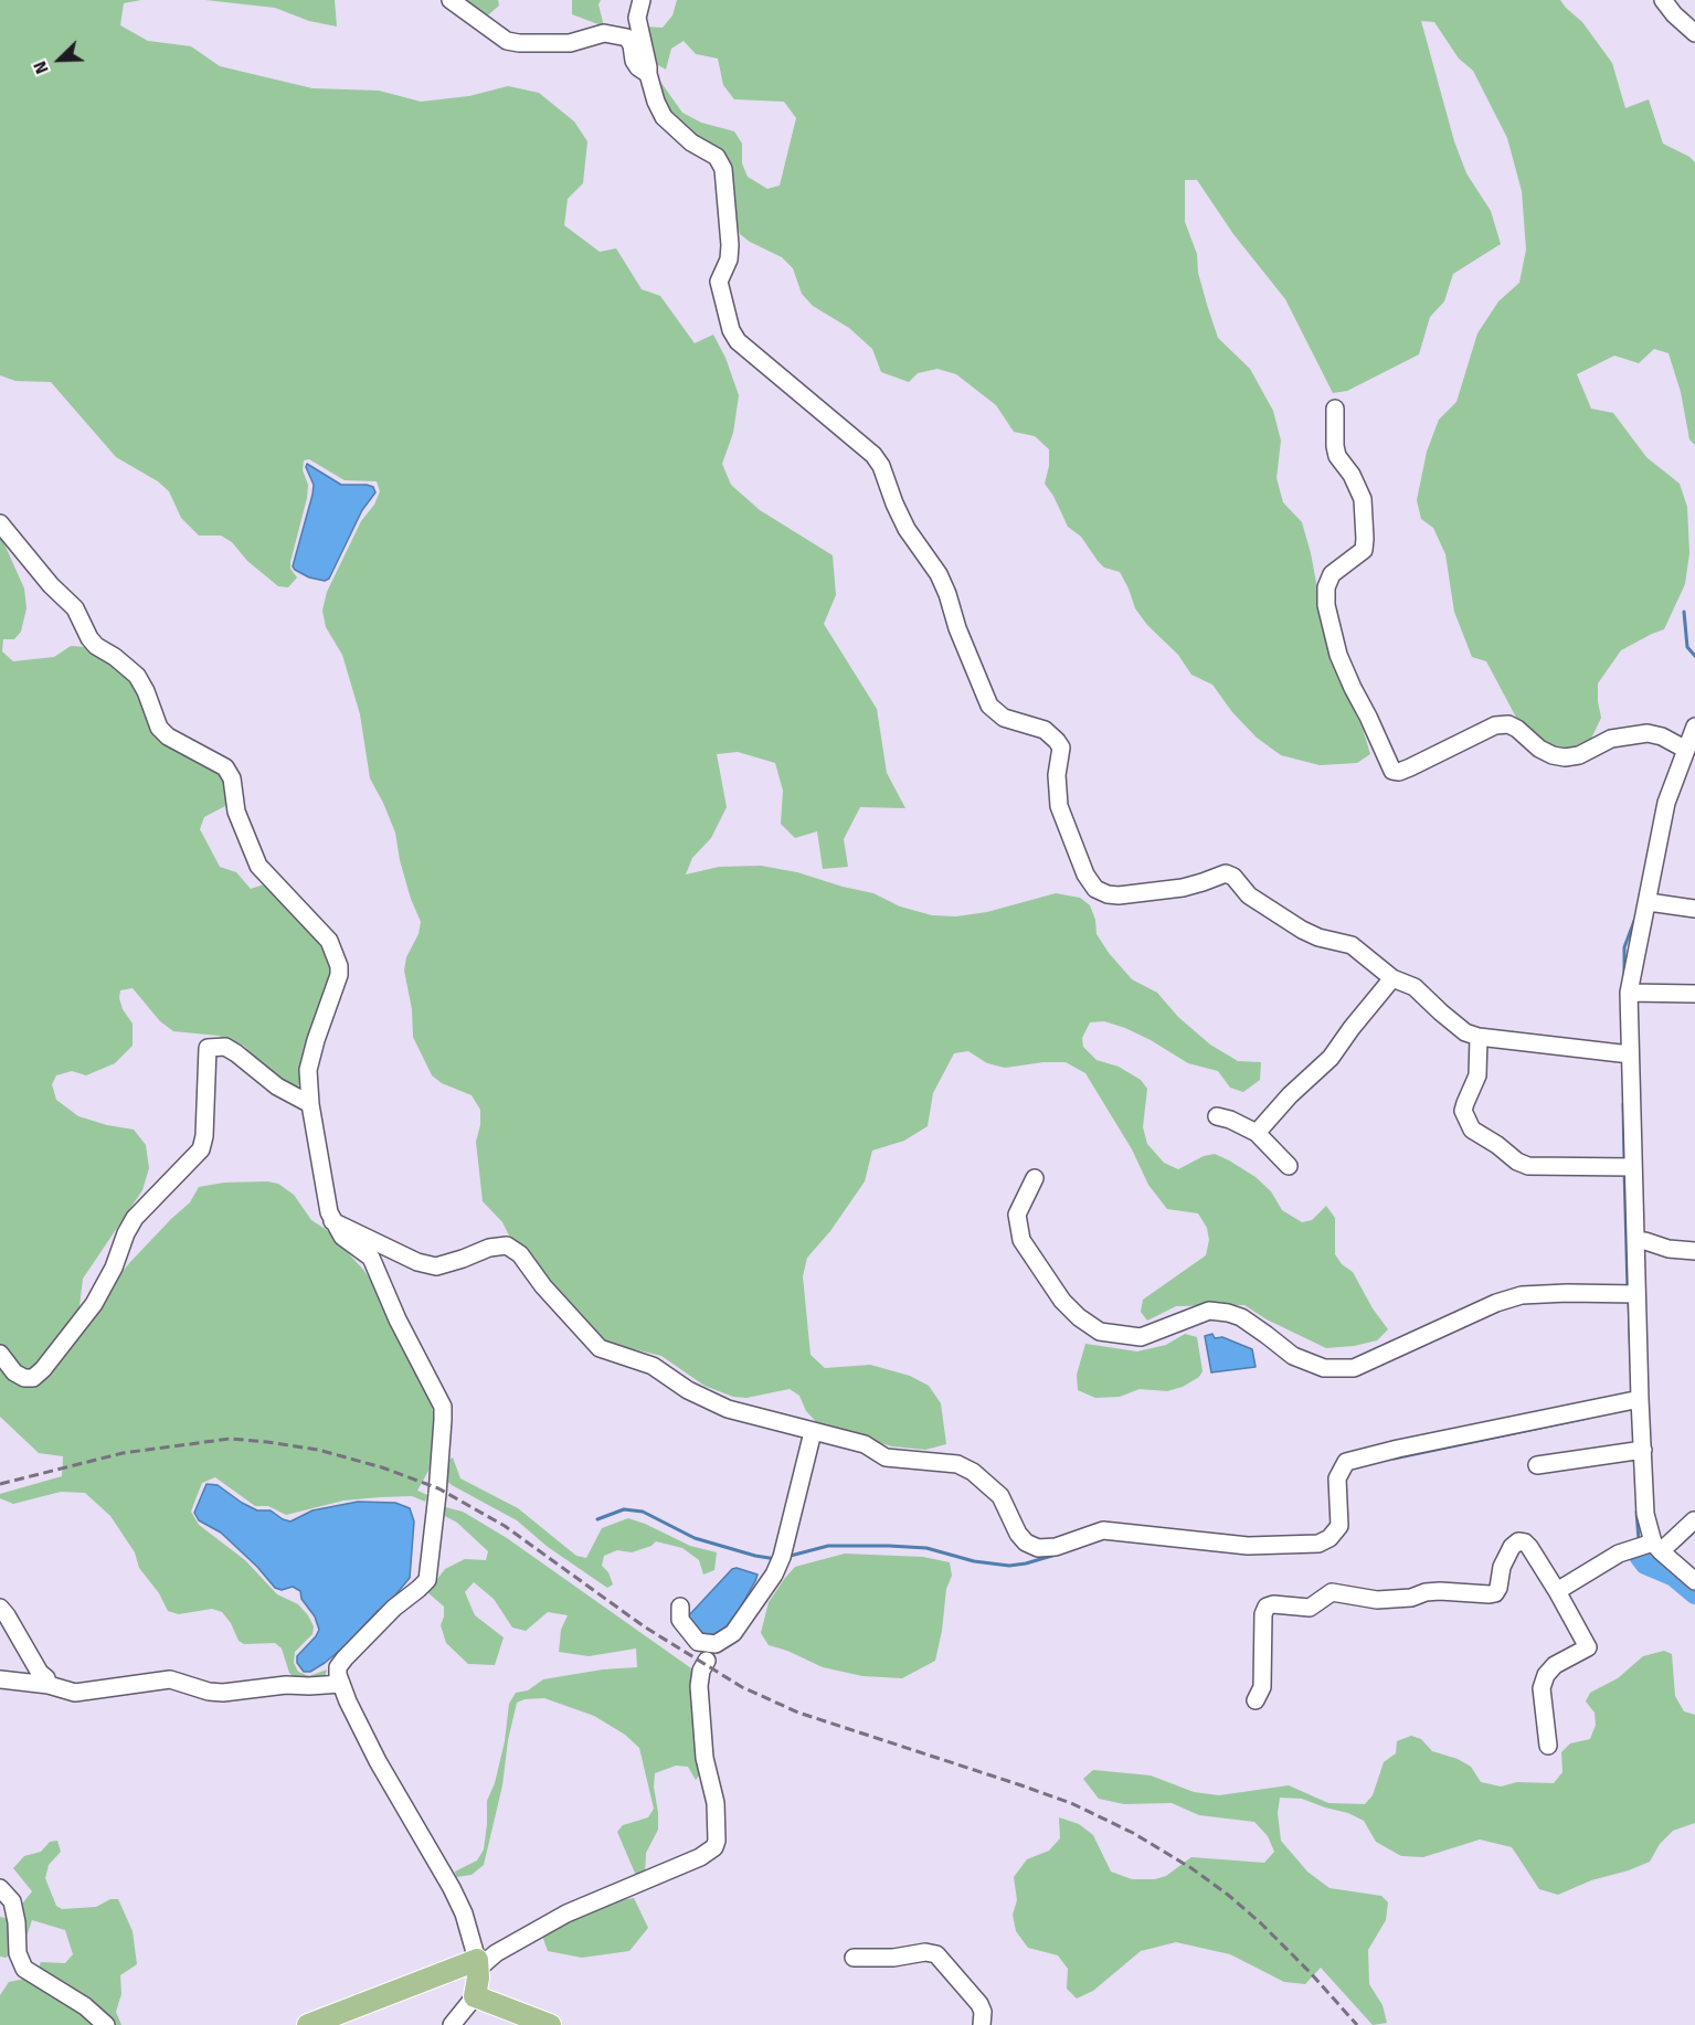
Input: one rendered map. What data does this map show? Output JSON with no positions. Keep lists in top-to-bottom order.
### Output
{
  "north": "bottom left"
}
